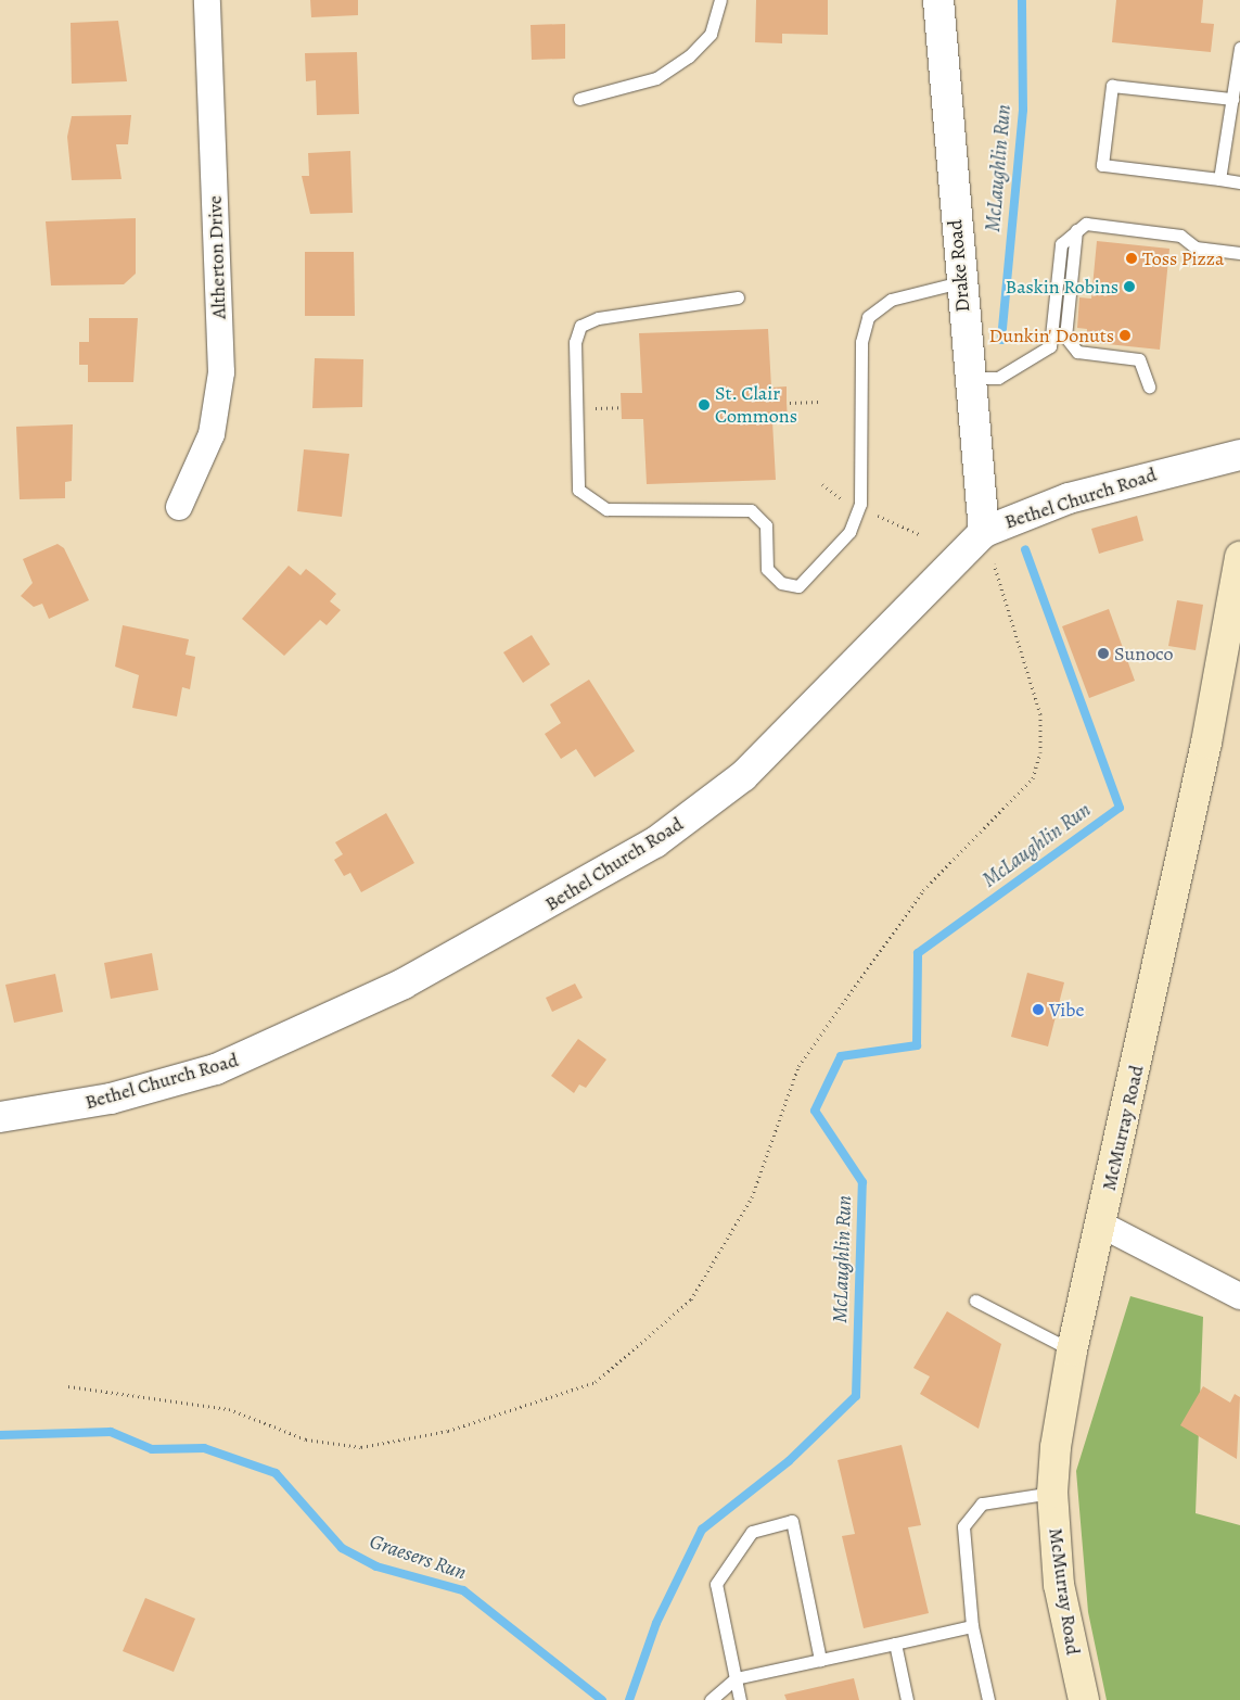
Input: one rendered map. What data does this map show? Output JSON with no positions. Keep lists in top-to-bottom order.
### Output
{
  "streets": {
    "main road": ["McMurray Road"],
    "street": ["Altherton Drive", "Drake Road", "Bethel Church Road"]
  },
  "crossings": [
    ["Drake Road", "Bethel Church Road"]
  ],
  "water": ["McLaughlin Run", "Graesers Run"],
  "places": [
    "Toss Pizza",
    "Baskin Robins",
    "Dunkin' Donuts",
    "St. Clair Commons",
    "Sunoco",
    "Vibe"
  ]
}
